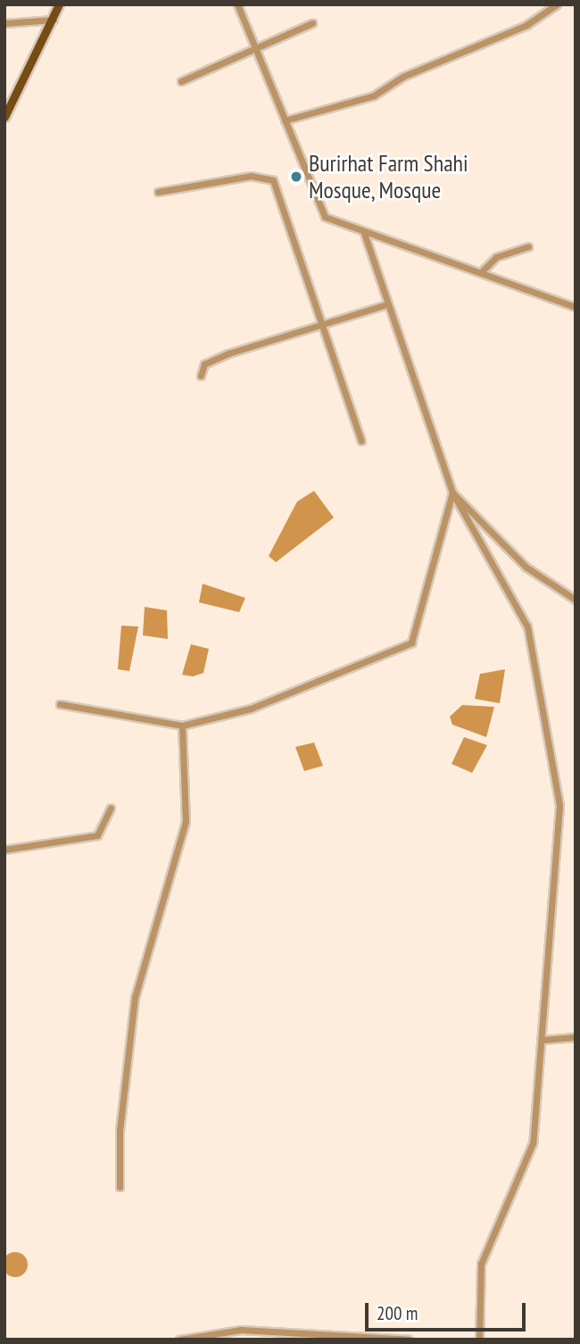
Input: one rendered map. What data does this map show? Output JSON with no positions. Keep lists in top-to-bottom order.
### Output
{
  "places": ["Burirhat Farm Shahi Mosque, Mosque"],
  "scale_bar": "200 m"
}
